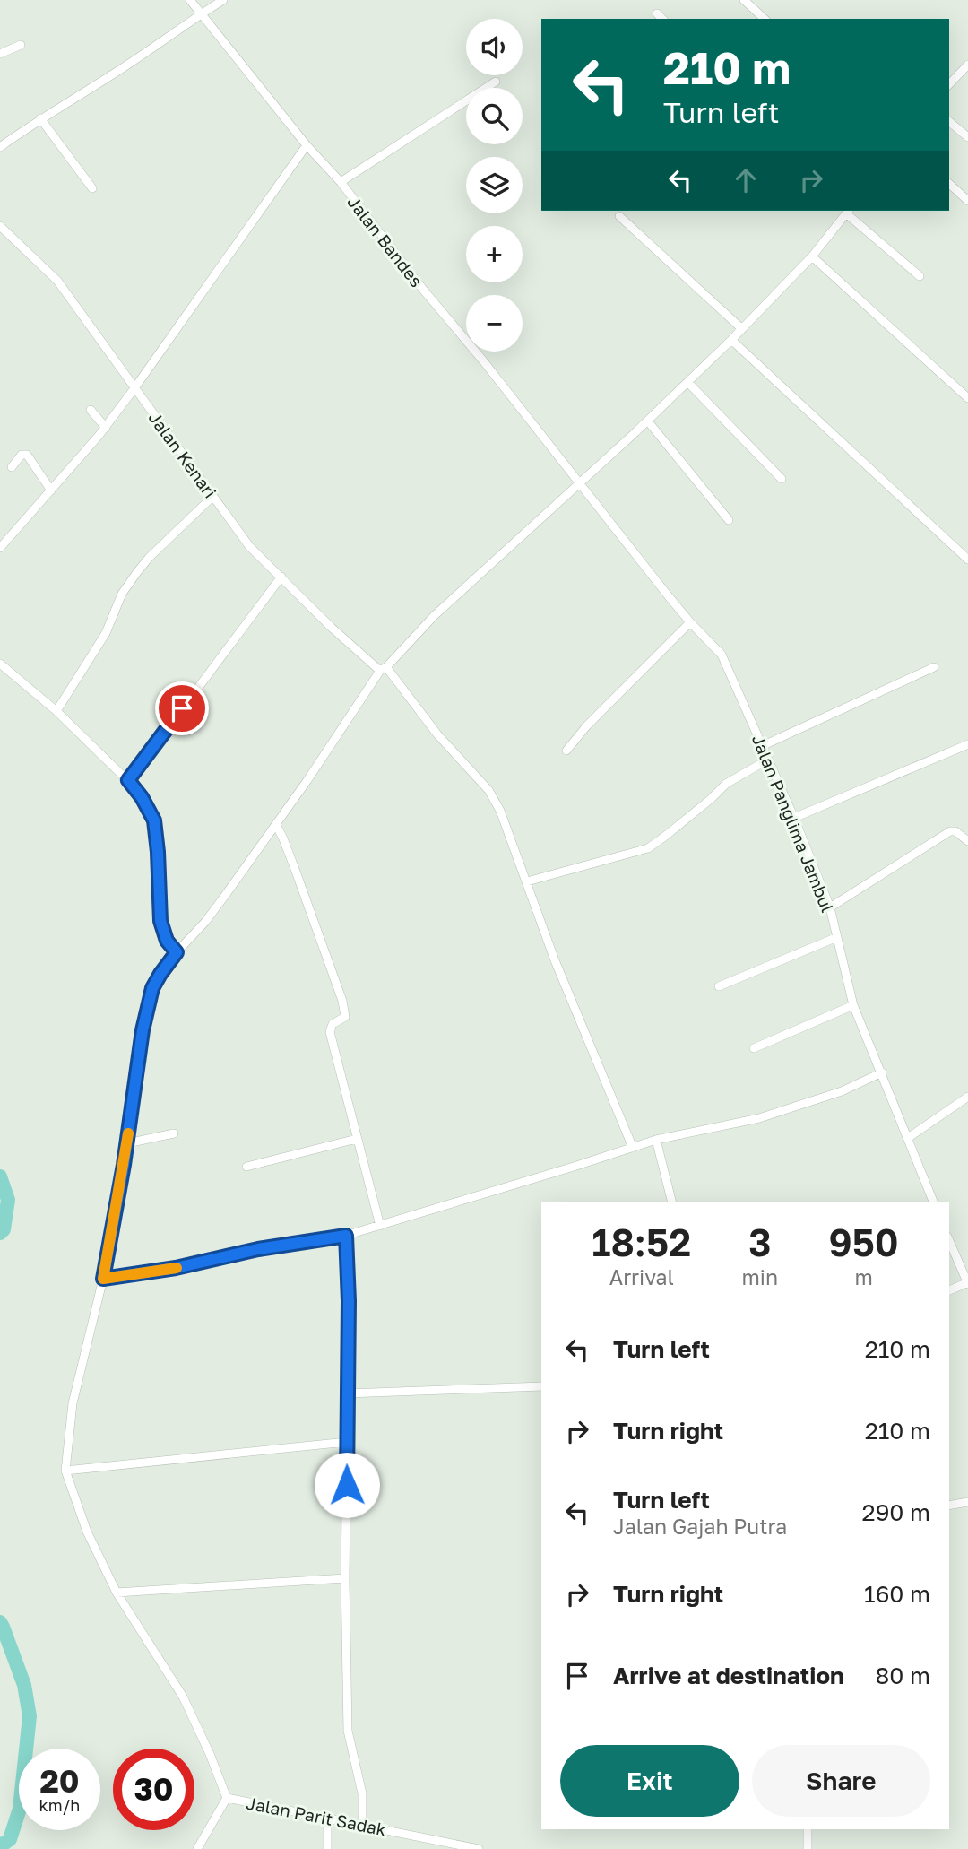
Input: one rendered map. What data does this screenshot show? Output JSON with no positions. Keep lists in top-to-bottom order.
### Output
{
  "streets": {
    "street": [
      "Jalan Bandes",
      "Jalan Kenari",
      "Jalan Panglima Jambul",
      "Jalan Parit Sadak"
    ]
  },
  "crossings": [
    ["Jalan Bandes", "Jalan Panglima Jambul"]
  ],
  "page": {
    "map_buttons": ["+", "−"],
    "turn": ["210 m", "Turn left"],
    "eta": [
      "18:52",
      "Arrival",
      "3",
      "min",
      "950",
      "m"
    ],
    "list": [
      {
        "name": "Turn left",
        "value": "210 m"
      },
      {
        "name": "Turn right",
        "value": "210 m"
      },
      {
        "name": "Turn left",
        "note": "Jalan Gajah Putra",
        "value": "290 m"
      },
      {
        "name": "Turn right",
        "value": "160 m"
      },
      {
        "name": "Arrive at destination",
        "value": "80 m"
      }
    ],
    "buttons": ["Exit", "Share"],
    "speed": "20 km/h",
    "limit": "30"
  }
}
